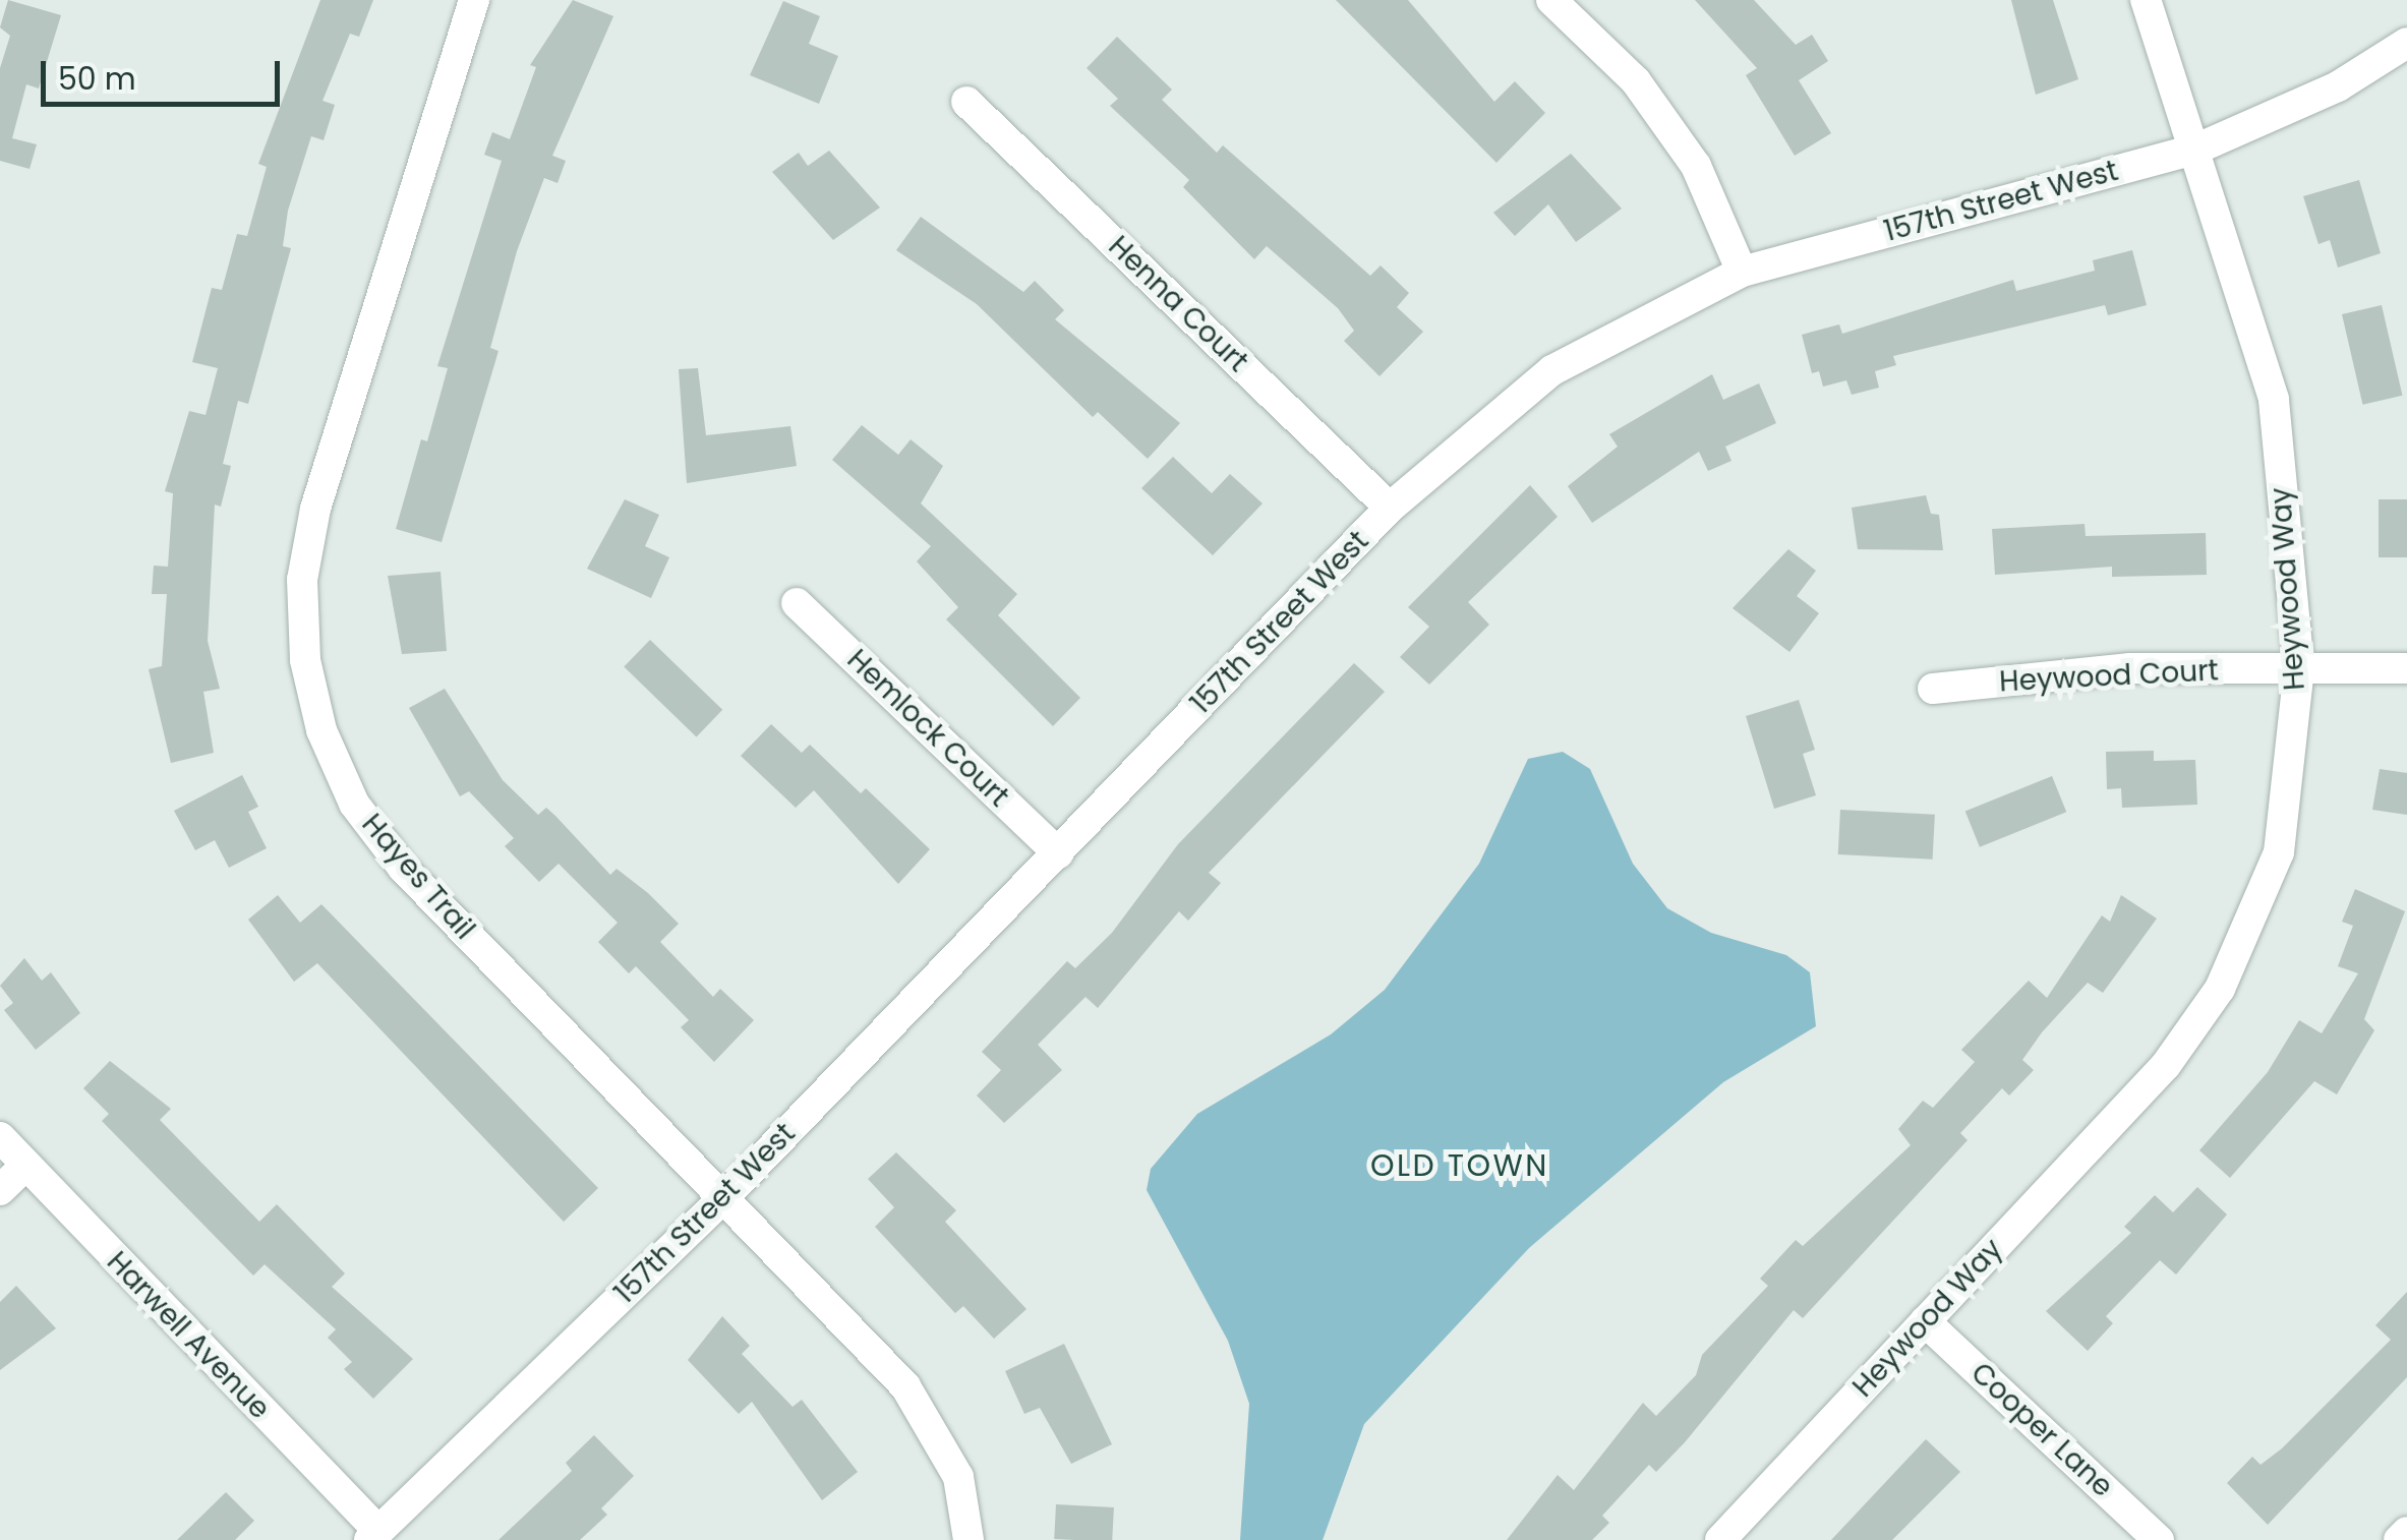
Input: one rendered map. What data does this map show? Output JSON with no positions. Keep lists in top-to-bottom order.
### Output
{
  "streets": {
    "street": [
      "157th Street West",
      "Henna Court",
      "Heywood Way",
      "Heywood Court",
      "Hemlock Court",
      "Hayes Trail",
      "Harwell Avenue",
      "Cooper Lane"
    ]
  },
  "crossings": [
    ["157th Street West", "Henna Court"],
    ["157th Street West", "Heywood Way"],
    ["157th Street West", "Hemlock Court"],
    ["157th Street West", "Hayes Trail"],
    ["157th Street West", "Harwell Avenue"],
    ["Heywood Way", "Heywood Court"],
    ["Heywood Way", "Cooper Lane"]
  ],
  "districts": ["OLD TOWN"],
  "scale_bar": "50 m"
}
